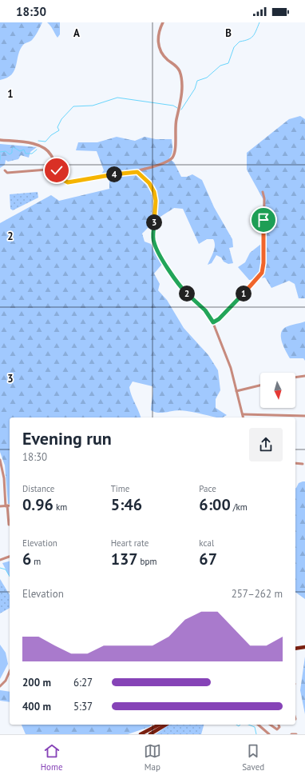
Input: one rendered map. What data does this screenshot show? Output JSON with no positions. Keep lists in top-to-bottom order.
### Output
{
  "north": "bottom",
  "page": {
    "status": "18:30",
    "pins": [
      "4",
      "3",
      "1",
      "2"
    ],
    "heading": ["Evening run", "18:30"],
    "stats": [
      ["Distance", "0.96 km"],
      ["Time", "5:46"],
      ["Pace", "6:00 /km"],
      ["Elevation", "6 m"],
      ["Heart rate", "137 bpm"],
      ["kcal", "67"]
    ],
    "chart": ["Elevation", "257–262 m"],
    "list": [
      {
        "name": "200 m",
        "note": "6:27"
      },
      {
        "name": "400 m",
        "note": "5:37"
      }
    ],
    "tabs": ["Home", "Map", "Saved"]
  },
  "grid": {
    "columns": ["A", "B"],
    "rows": ["1", "2", "3"]
  }
}
